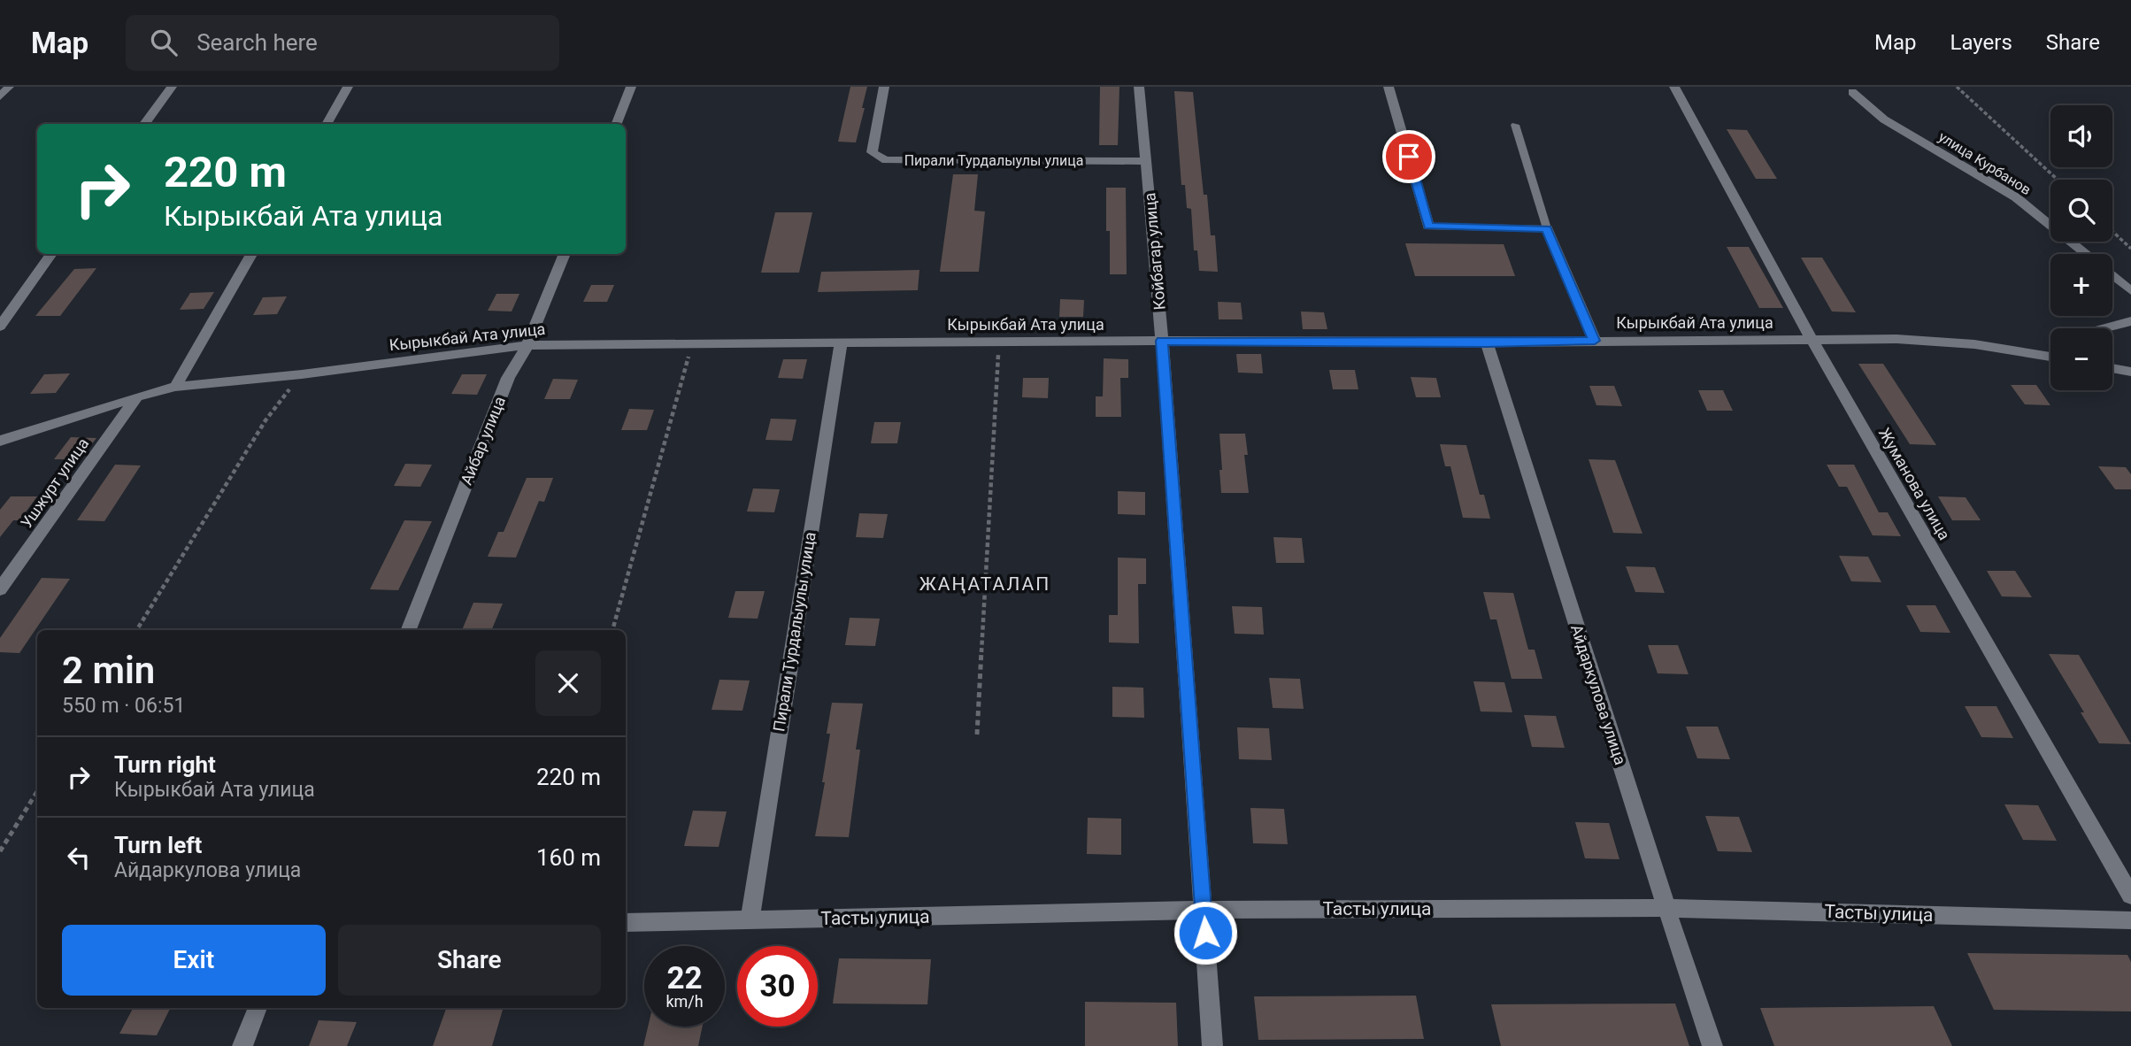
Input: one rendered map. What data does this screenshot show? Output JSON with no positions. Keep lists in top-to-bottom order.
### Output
{
  "streets": {
    "street": [
      "Пирали Турдалыулы улица",
      "улица Курбанов",
      "Койбагар улица",
      "Кырыкбай Ата улица",
      "Айбар улица",
      "Ушжурт улица",
      "Жуманова улица",
      "Айдаркулова улица",
      "Тасты улица"
    ]
  },
  "crossings": [
    ["Пирали Турдалыулы улица", "Койбагар улица"],
    ["Пирали Турдалыулы улица", "Кырыкбай Ата улица"],
    ["Пирали Турдалыулы улица", "Тасты улица"],
    ["Койбагар улица", "Кырыкбай Ата улица"],
    ["Койбагар улица", "Тасты улица"],
    ["Кырыкбай Ата улица", "Айбар улица"],
    ["Кырыкбай Ата улица", "Ушжурт улица"],
    ["Кырыкбай Ата улица", "Жуманова улица"],
    ["Кырыкбай Ата улица", "Айдаркулова улица"],
    ["Айдаркулова улица", "Тасты улица"]
  ],
  "districts": ["ЖАҢАТАЛАП"],
  "page": {
    "header": "Map",
    "search": "Search here",
    "nav": ["Map", "Layers", "Share"],
    "map_buttons": ["+", "−"],
    "turn": ["220 m", "Кырыкбай Ата улица"],
    "heading": ["2 min", "550 m · 06:51"],
    "list": [
      {
        "name": "Turn right",
        "note": "Кырыкбай Ата улица",
        "value": "220 m"
      },
      {
        "name": "Turn left",
        "note": "Айдаркулова улица",
        "value": "160 m"
      }
    ],
    "buttons": ["Exit", "Share"],
    "speed": "22 km/h",
    "limit": "30"
  }
}
